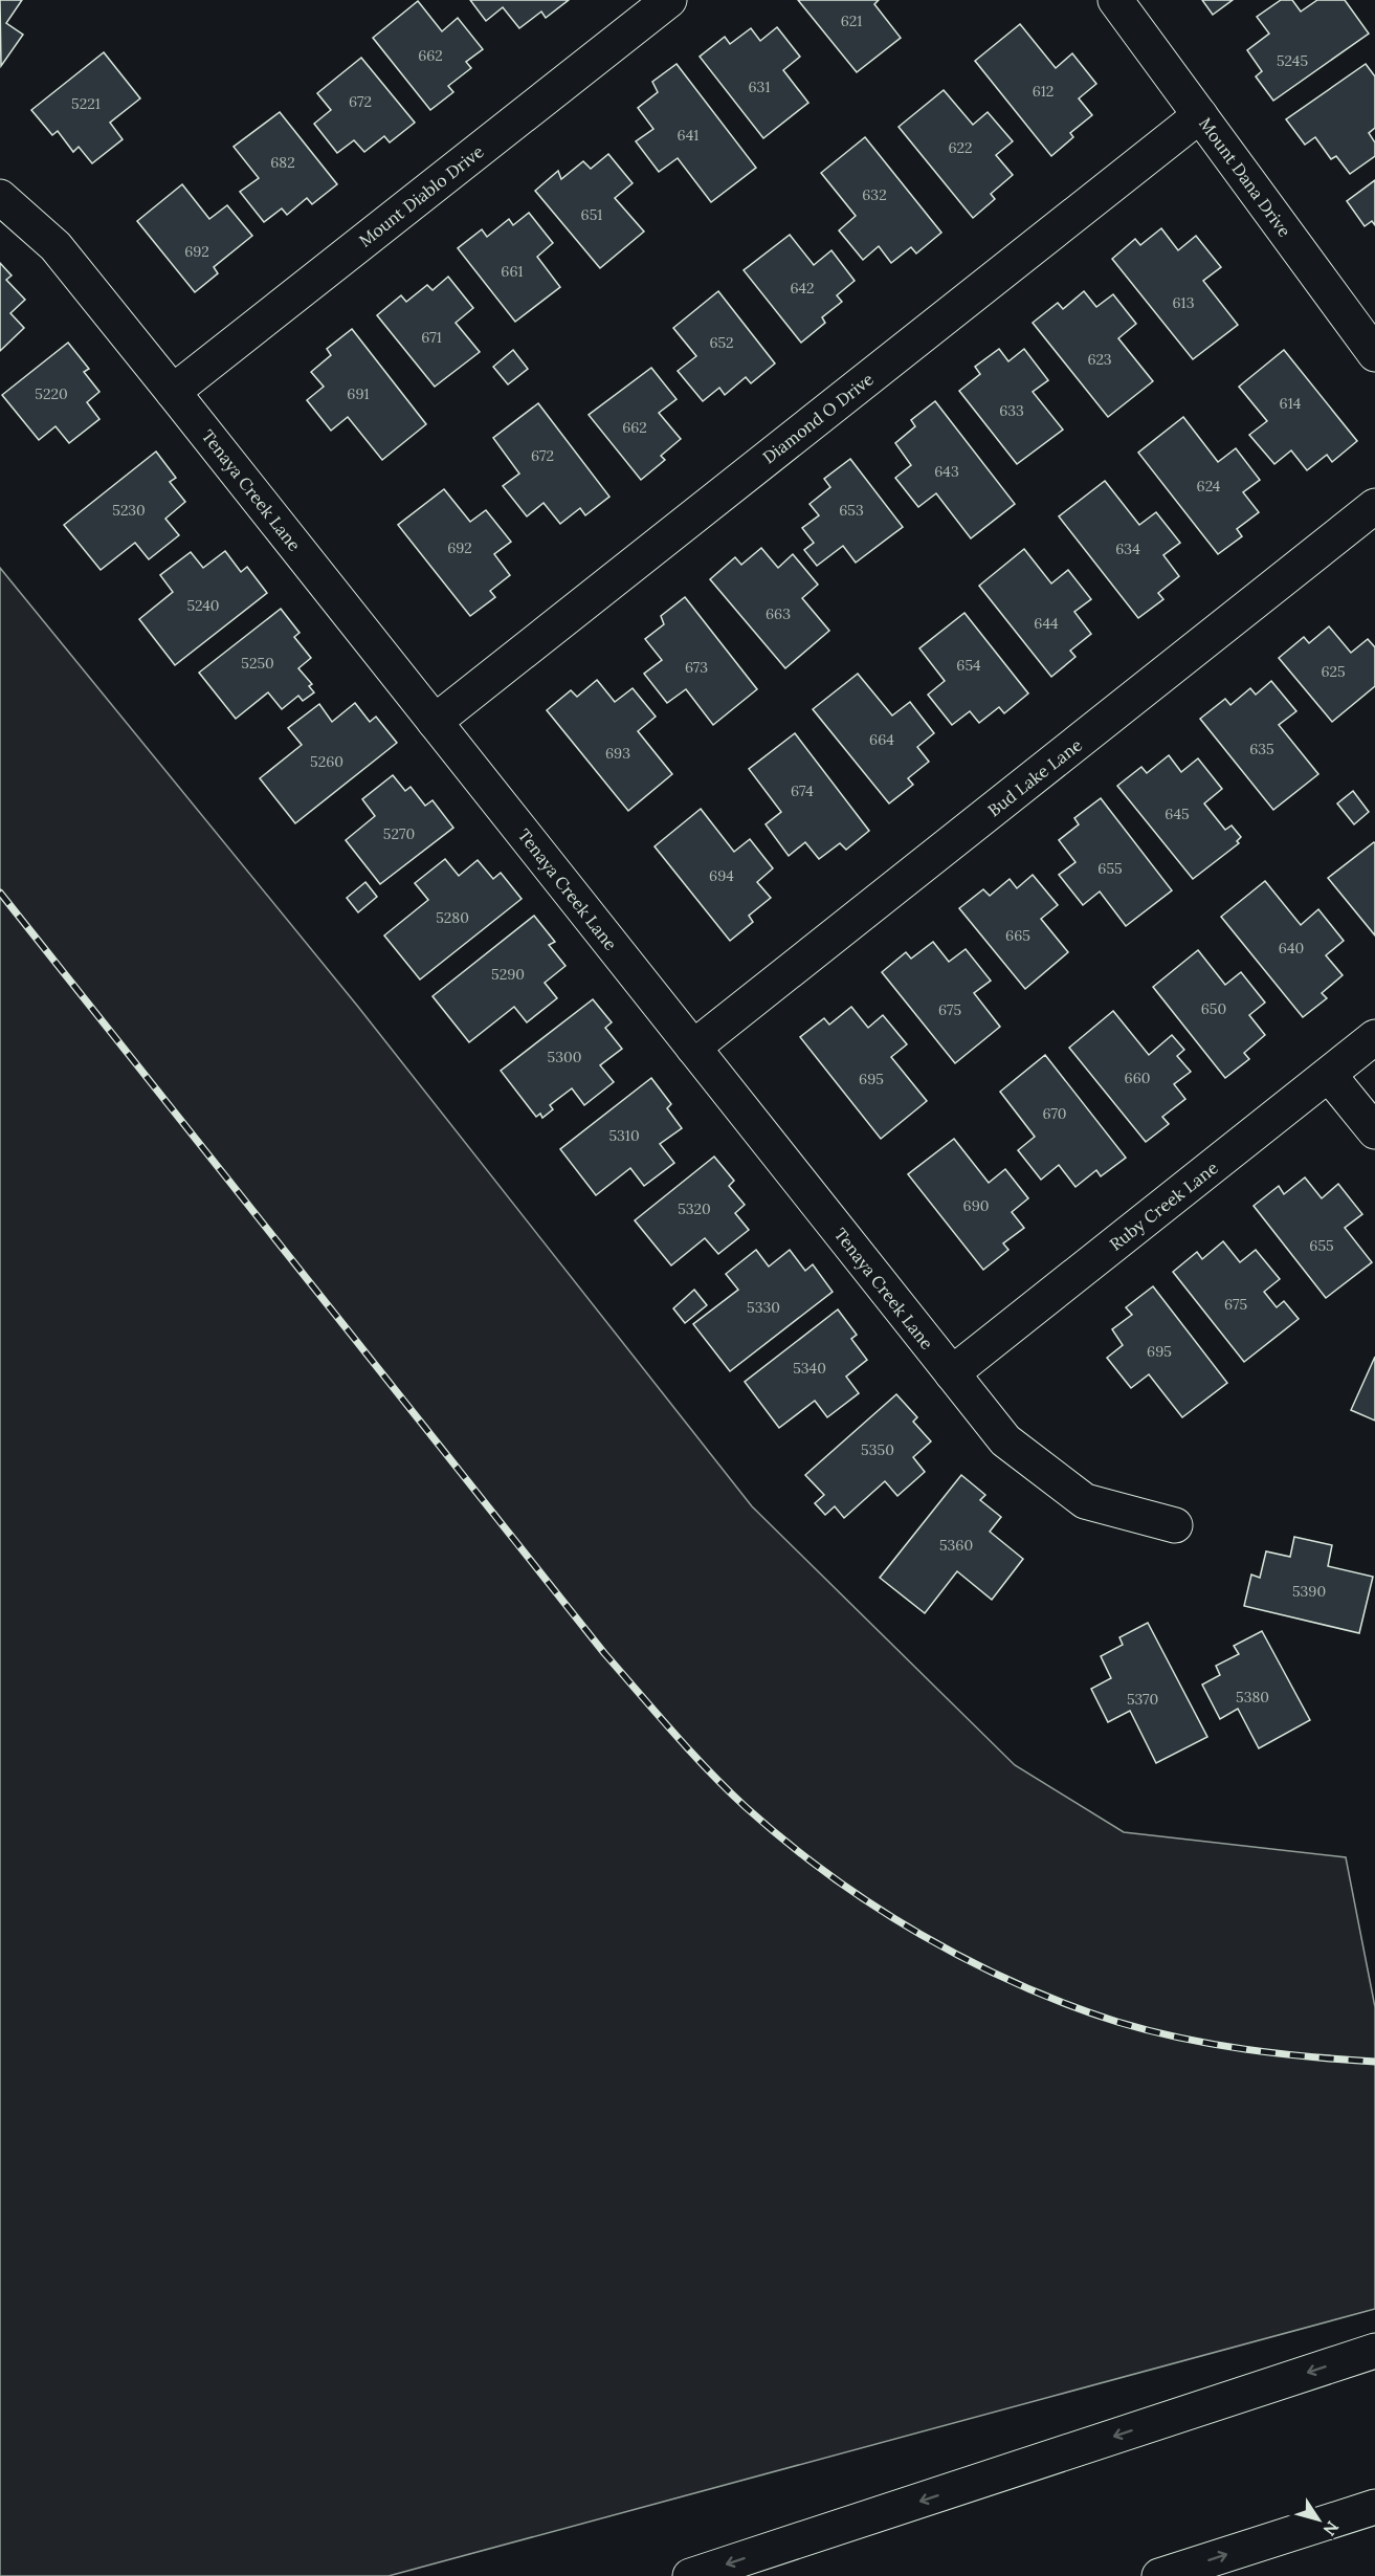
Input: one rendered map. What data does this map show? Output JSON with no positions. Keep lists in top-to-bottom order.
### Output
{
  "streets": {
    "main road": [
      "Mount Dana Drive",
      "Mount Diablo Drive",
      "Diamond O Drive",
      "Tenaya Creek Lane",
      "Bud Lake Lane",
      "Ruby Creek Lane"
    ]
  },
  "crossings": [
    ["Mount Dana Drive", "Diamond O Drive"],
    ["Mount Diablo Drive", "Tenaya Creek Lane"],
    ["Diamond O Drive", "Tenaya Creek Lane"],
    ["Tenaya Creek Lane", "Bud Lake Lane"],
    ["Tenaya Creek Lane", "Ruby Creek Lane"]
  ],
  "house_numbers": [
    "621",
    "662",
    "5245",
    "631",
    "612",
    "672",
    "5221",
    "641",
    "622",
    "682",
    "632",
    "651",
    "692",
    "661",
    "642",
    "613",
    "671",
    "652",
    "623",
    "5220",
    "691",
    "614",
    "633",
    "662",
    "672",
    "643",
    "624",
    "5230",
    "653",
    "692",
    "634",
    "5240",
    "663",
    "644",
    "5250",
    "654",
    "673",
    "625",
    "664",
    "635",
    "693",
    "5260",
    "674",
    "645",
    "5270",
    "655",
    "694",
    "5280",
    "665",
    "640",
    "5290",
    "650",
    "675",
    "5300",
    "660",
    "695",
    "670",
    "5310",
    "690",
    "5320",
    "655",
    "675",
    "5330",
    "695",
    "5340",
    "5350",
    "5360",
    "5390",
    "5380",
    "5370"
  ],
  "north": "bottom right"
}
